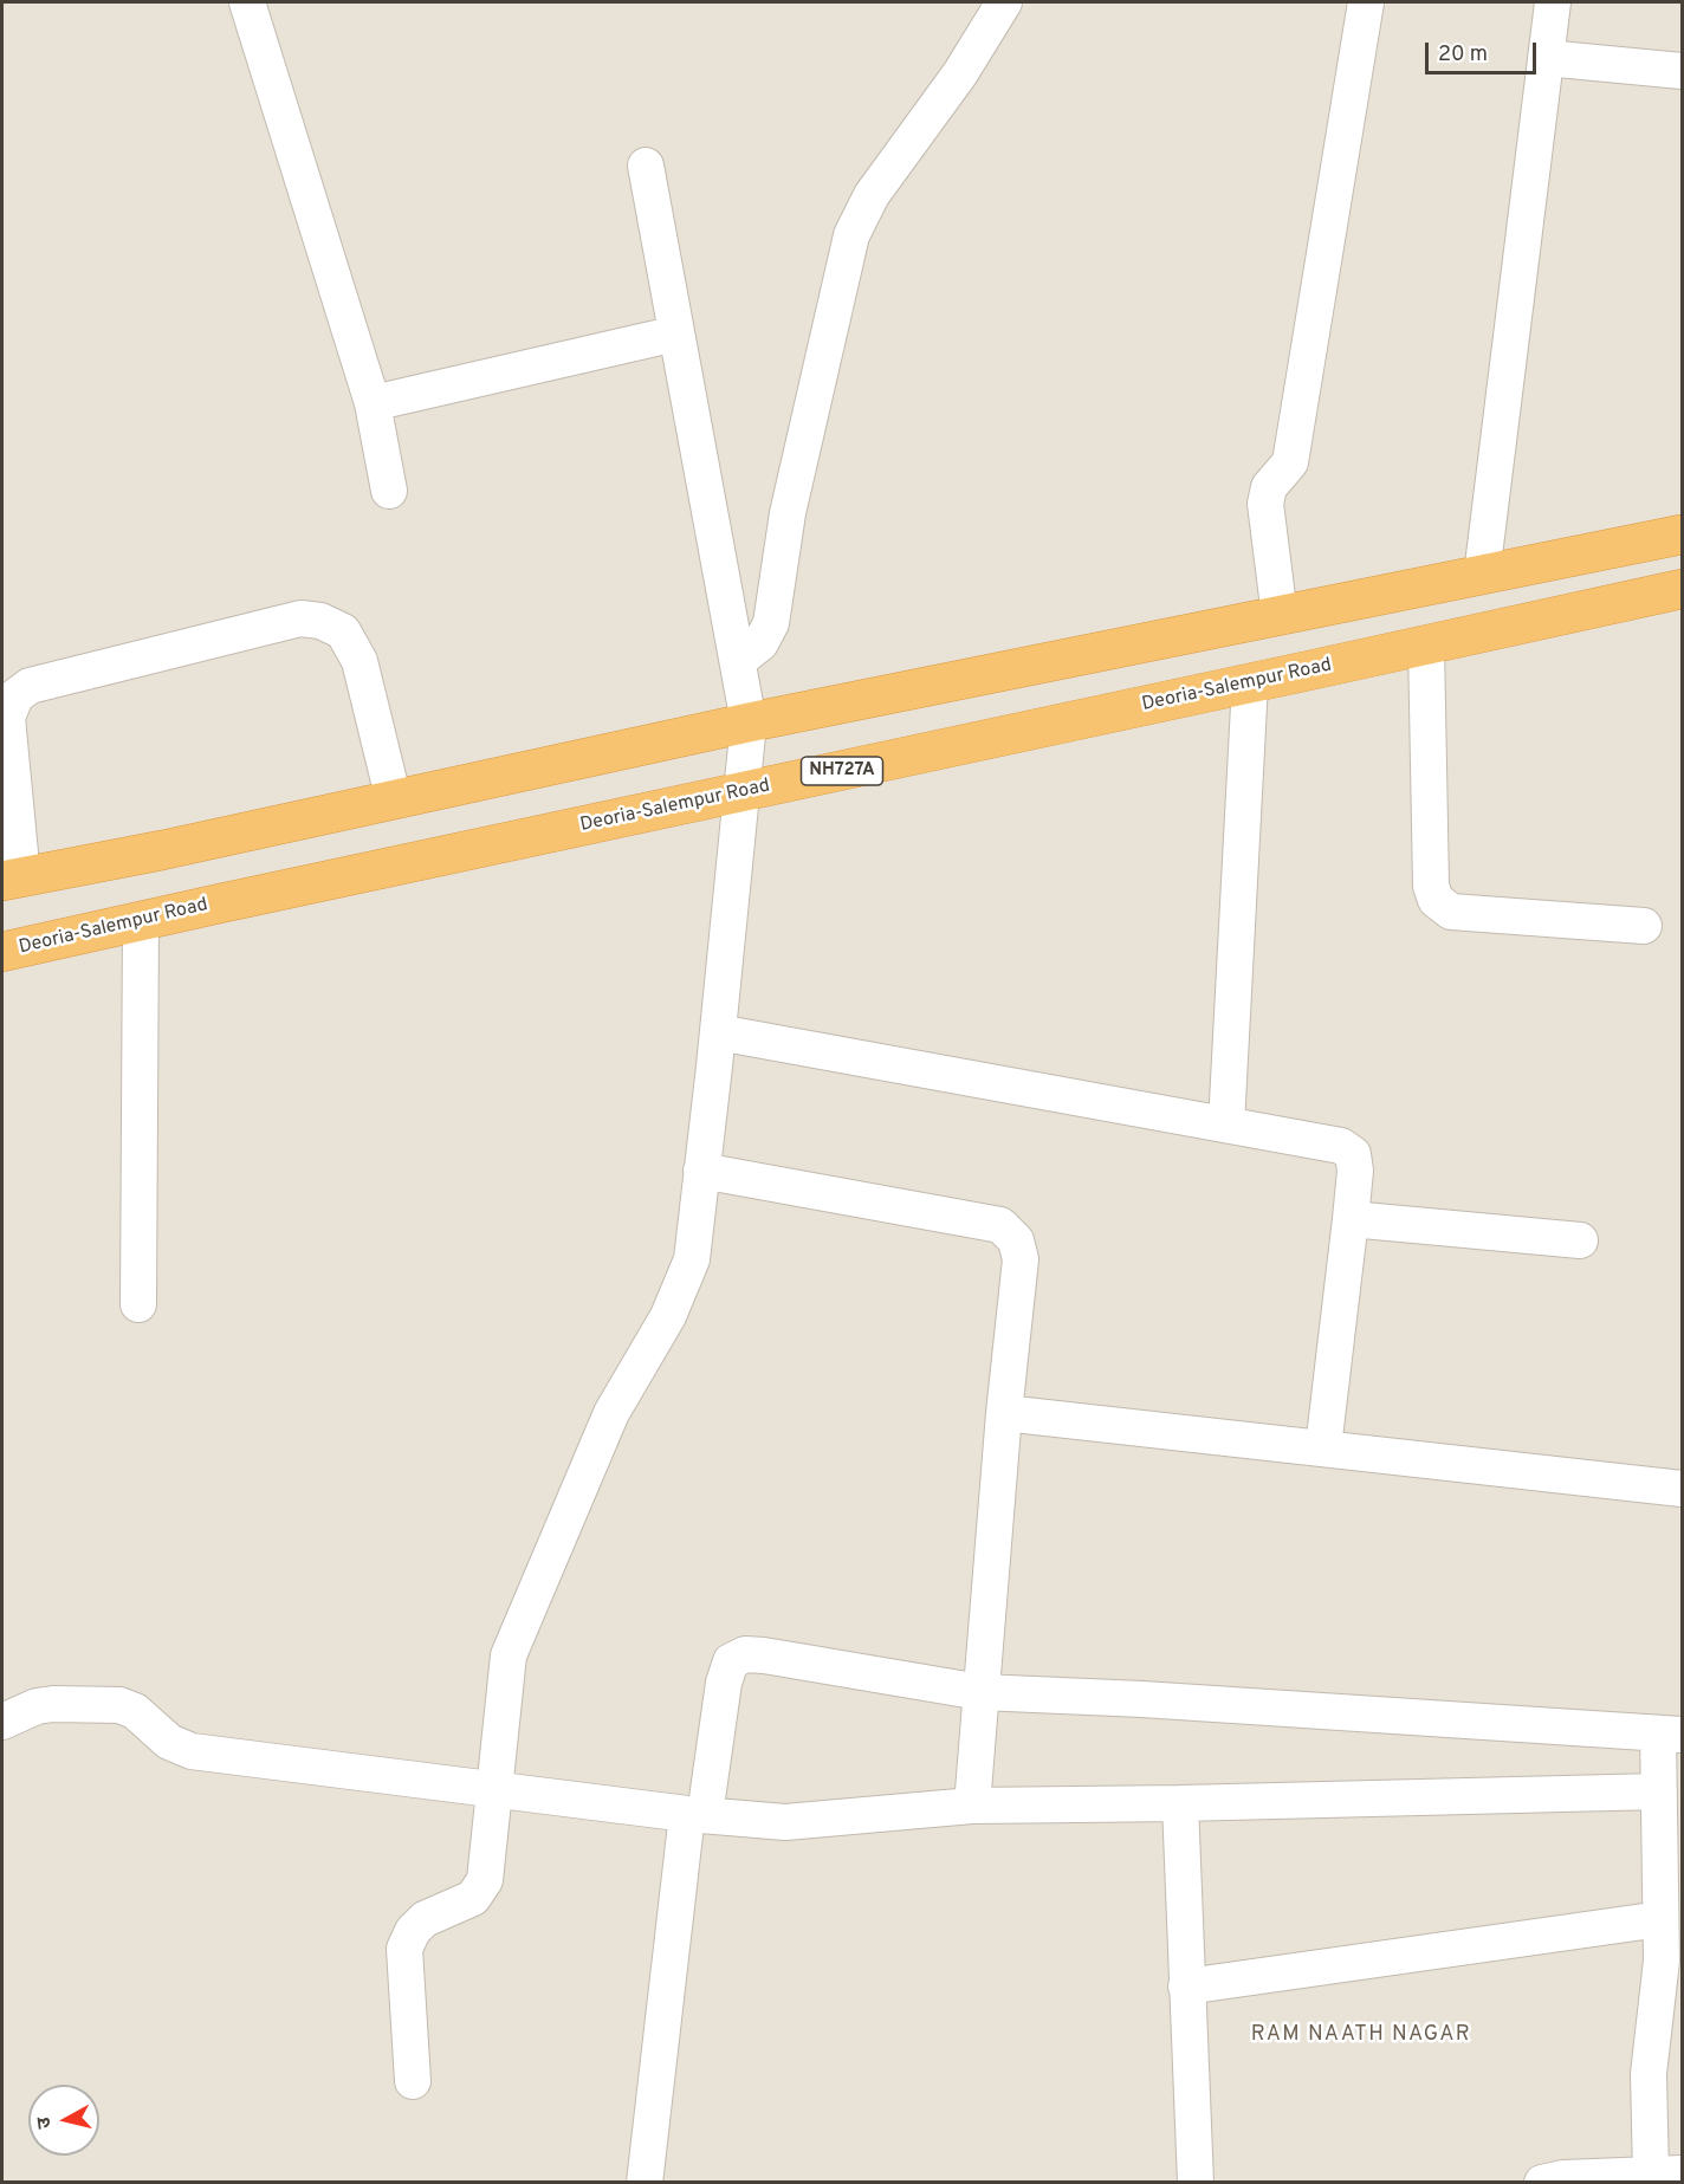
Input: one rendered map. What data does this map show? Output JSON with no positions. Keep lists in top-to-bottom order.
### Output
{
  "streets": {
    "highway": ["Deoria-Salempur Road", "NH727A"]
  },
  "districts": ["RAM NAATH NAGAR"],
  "scale_bar": "20 m",
  "north": "left"
}
